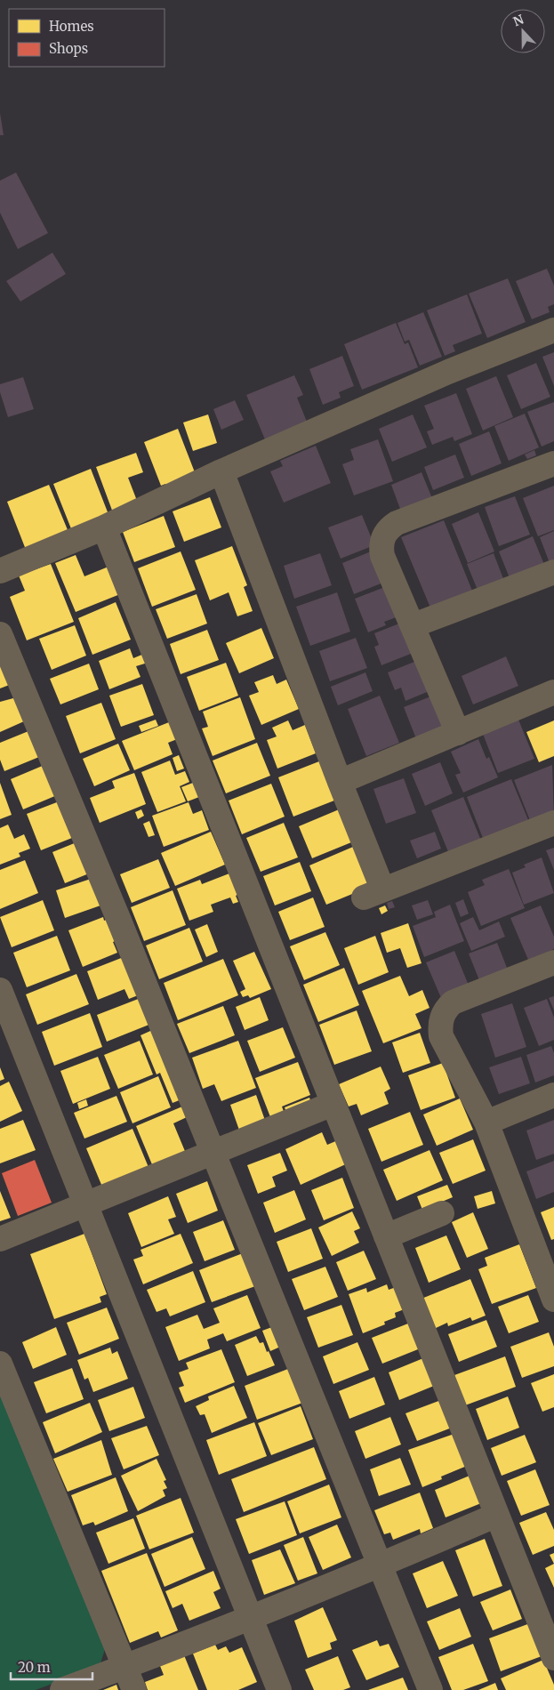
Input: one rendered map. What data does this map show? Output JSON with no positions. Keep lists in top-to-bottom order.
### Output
{
  "legend": ["Homes", "Shops"],
  "scale_bar": "20 m",
  "north": "top"
}
